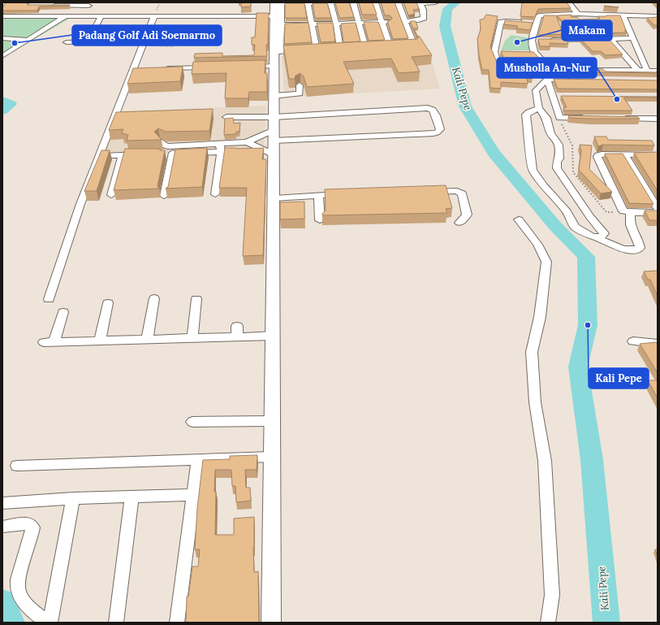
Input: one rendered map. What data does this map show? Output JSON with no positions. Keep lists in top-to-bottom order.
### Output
{
  "water": ["Kali Pepe"],
  "places": [
    "Makam",
    "Padang Golf Adi Soemarmo",
    "Musholla An-Nur",
    "Kali Pepe"
  ]
}
